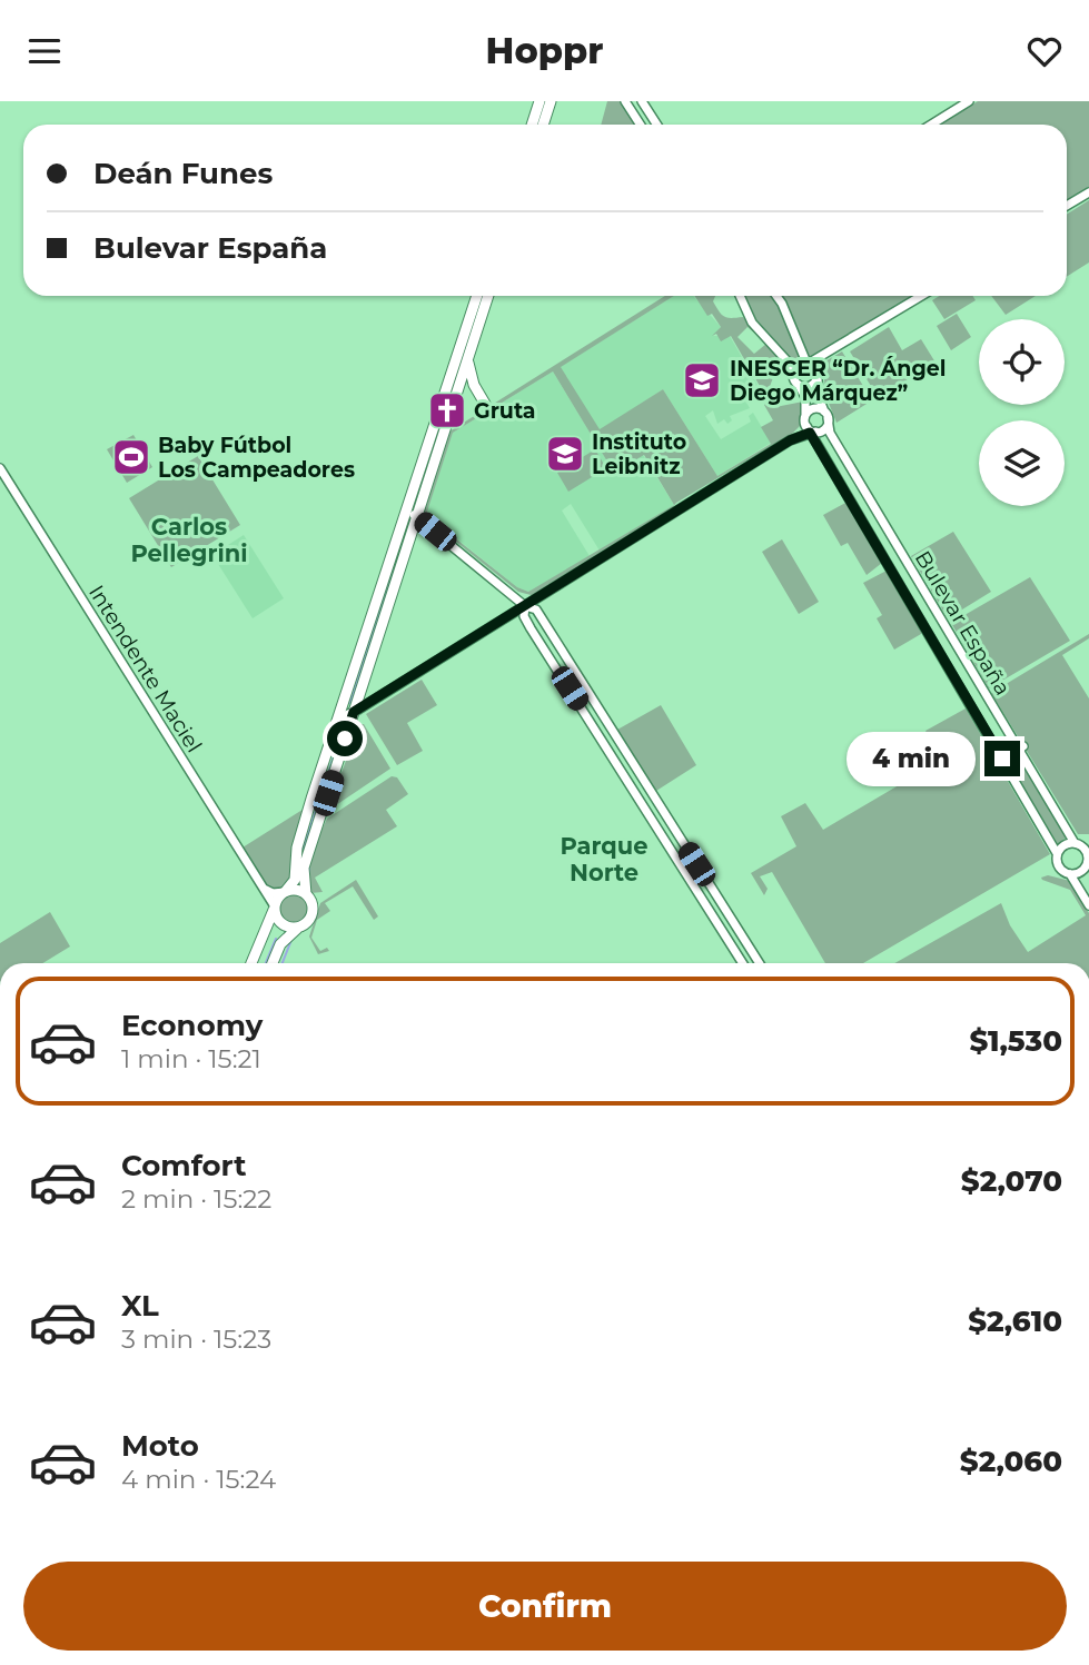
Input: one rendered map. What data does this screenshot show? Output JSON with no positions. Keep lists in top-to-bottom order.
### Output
{
  "streets": {
    "main road": ["Bulevar España", "Intendente Maciel"]
  },
  "districts": ["Carlos Pellegrini", "Parque Norte"],
  "places": {
    "school or university": ["INESCER “Dr. Ángel Diego Márquez”", "Instituto Leibnitz"],
    "church": ["Gruta"],
    "sports": ["Baby Fútbol Los Campeadores"]
  },
  "page": {
    "header": "Hoppr",
    "banner": ["Deán Funes", "Bulevar España"],
    "bubble": "4 min",
    "list": [
      {
        "name": "Economy",
        "note": "1 min · 15:21",
        "value": "$1,530"
      },
      {
        "name": "Comfort",
        "note": "2 min · 15:22",
        "value": "$2,070"
      },
      {
        "name": "XL",
        "note": "3 min · 15:23",
        "value": "$2,610"
      },
      {
        "name": "Moto",
        "note": "4 min · 15:24",
        "value": "$2,060"
      }
    ],
    "buttons": "Confirm"
  }
}
